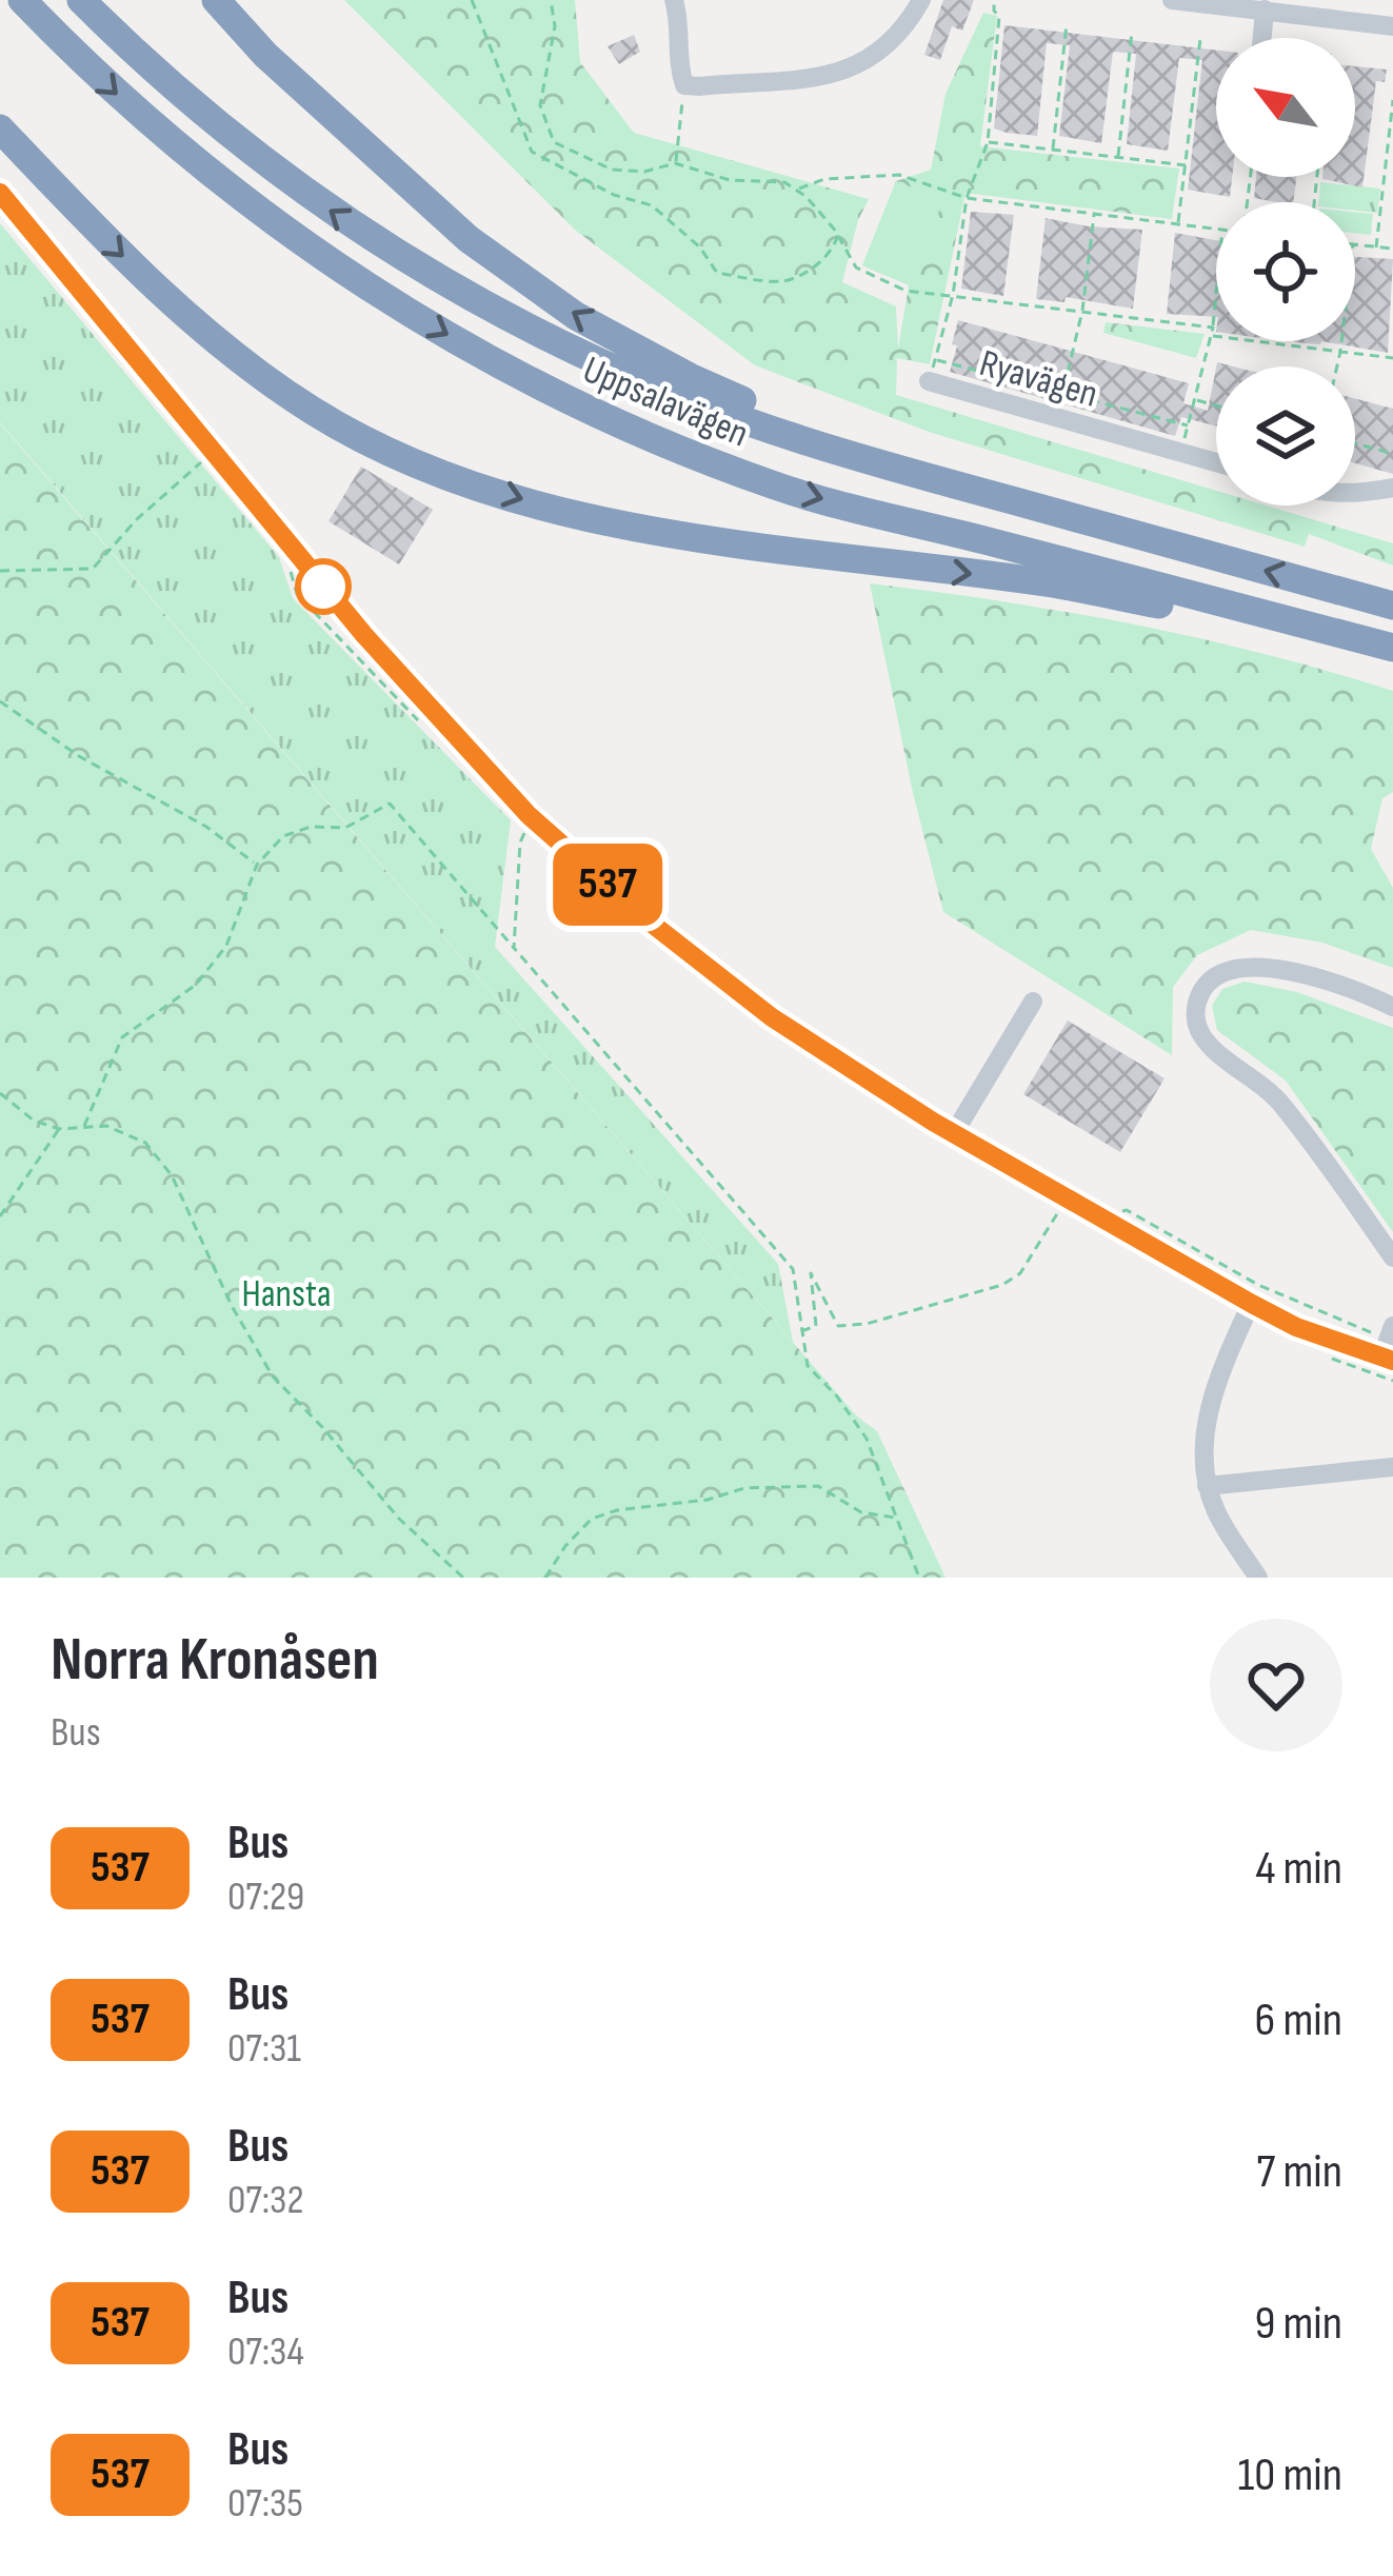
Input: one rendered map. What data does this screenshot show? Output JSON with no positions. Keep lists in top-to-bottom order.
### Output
{
  "streets": {
    "highway": ["Uppsalavägen"],
    "street": ["Ryavägen"]
  },
  "parks": ["Hansta"],
  "lines": ["bus line 537"],
  "north": "top left",
  "page": {
    "on_map": "537",
    "heading": ["Norra Kronåsen", "Bus"],
    "list": [
      {
        "mark": "537",
        "name": "Bus",
        "note": "07:29",
        "value": "4 min"
      },
      {
        "mark": "537",
        "name": "Bus",
        "note": "07:31",
        "value": "6 min"
      },
      {
        "mark": "537",
        "name": "Bus",
        "note": "07:32",
        "value": "7 min"
      },
      {
        "mark": "537",
        "name": "Bus",
        "note": "07:34",
        "value": "9 min"
      },
      {
        "mark": "537",
        "name": "Bus",
        "note": "07:35",
        "value": "10 min"
      }
    ]
  }
}
